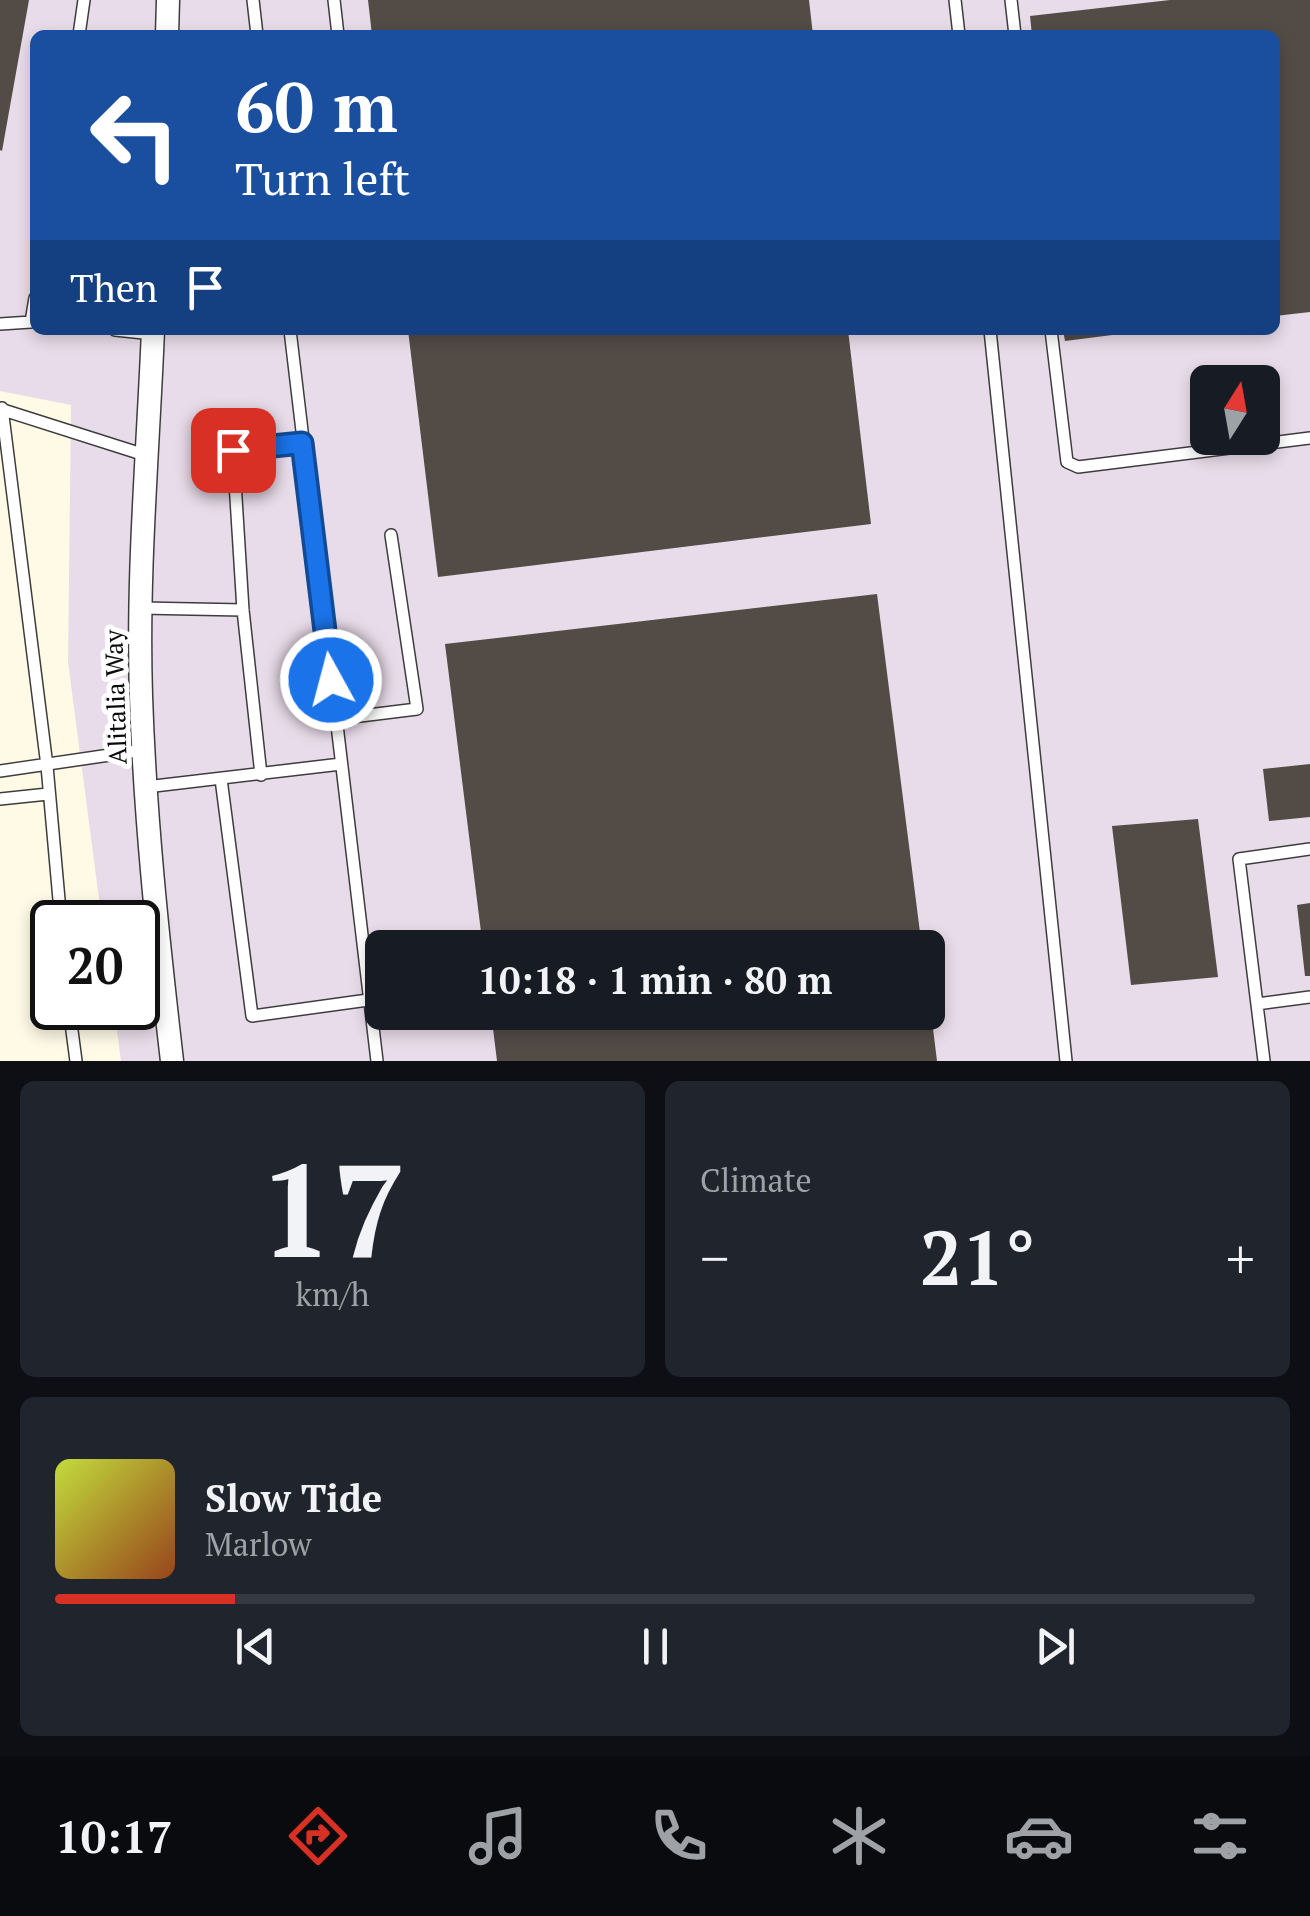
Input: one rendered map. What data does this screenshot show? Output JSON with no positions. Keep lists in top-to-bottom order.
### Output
{
  "streets": {
    "street": ["Alitalia Way"]
  },
  "north": "top",
  "page": {
    "turn": ["60 m", "Turn left"],
    "then": "Then",
    "limit": "20",
    "trip": "10:18 · 1 min · 80 m",
    "tile": [
      ["17", "km/h"],
      "Climate"
    ],
    "heat": ["−", "21°", "+"],
    "song": ["Slow Tide", "Marlow"],
    "tabs": "10:17"
  }
}
